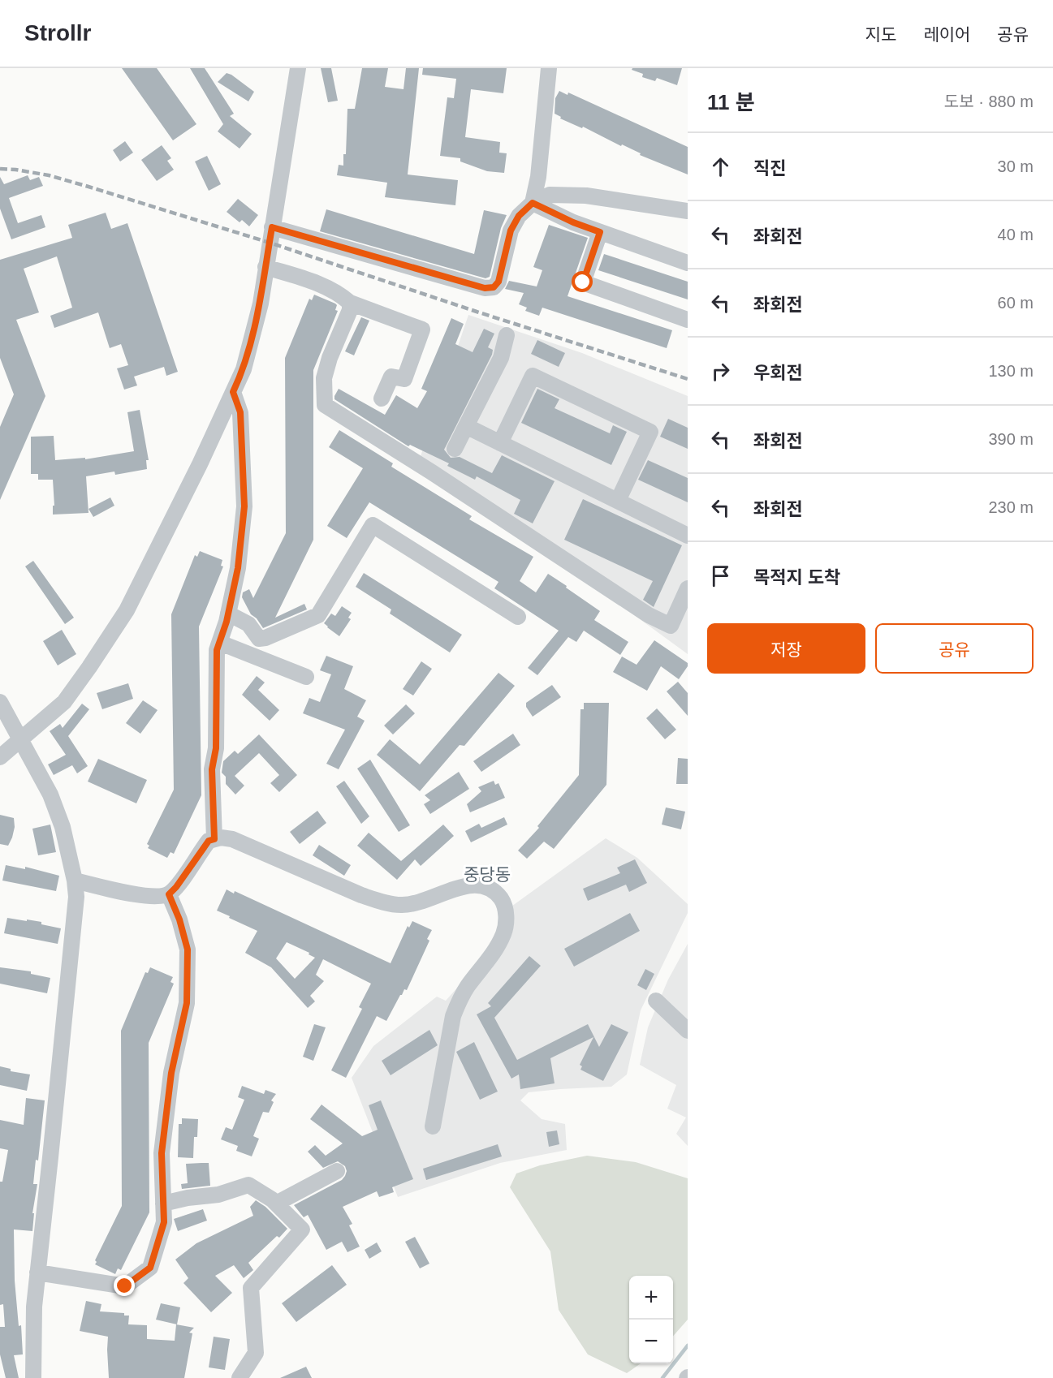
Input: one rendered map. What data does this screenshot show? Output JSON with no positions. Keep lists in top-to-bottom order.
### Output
{
  "districts": ["중당동"],
  "page": {
    "header": "Strollr",
    "nav": ["지도", "레이어", "공유"],
    "heading": ["11 분", "도보 · 880 m"],
    "list": [
      ["직진", "30 m"],
      ["좌회전", "40 m"],
      ["좌회전", "60 m"],
      ["우회전", "130 m"],
      ["좌회전", "390 m"],
      ["좌회전", "230 m"],
      "목적지 도착"
    ],
    "buttons": ["저장", "공유"],
    "map_buttons": ["+", "−"]
  }
}
